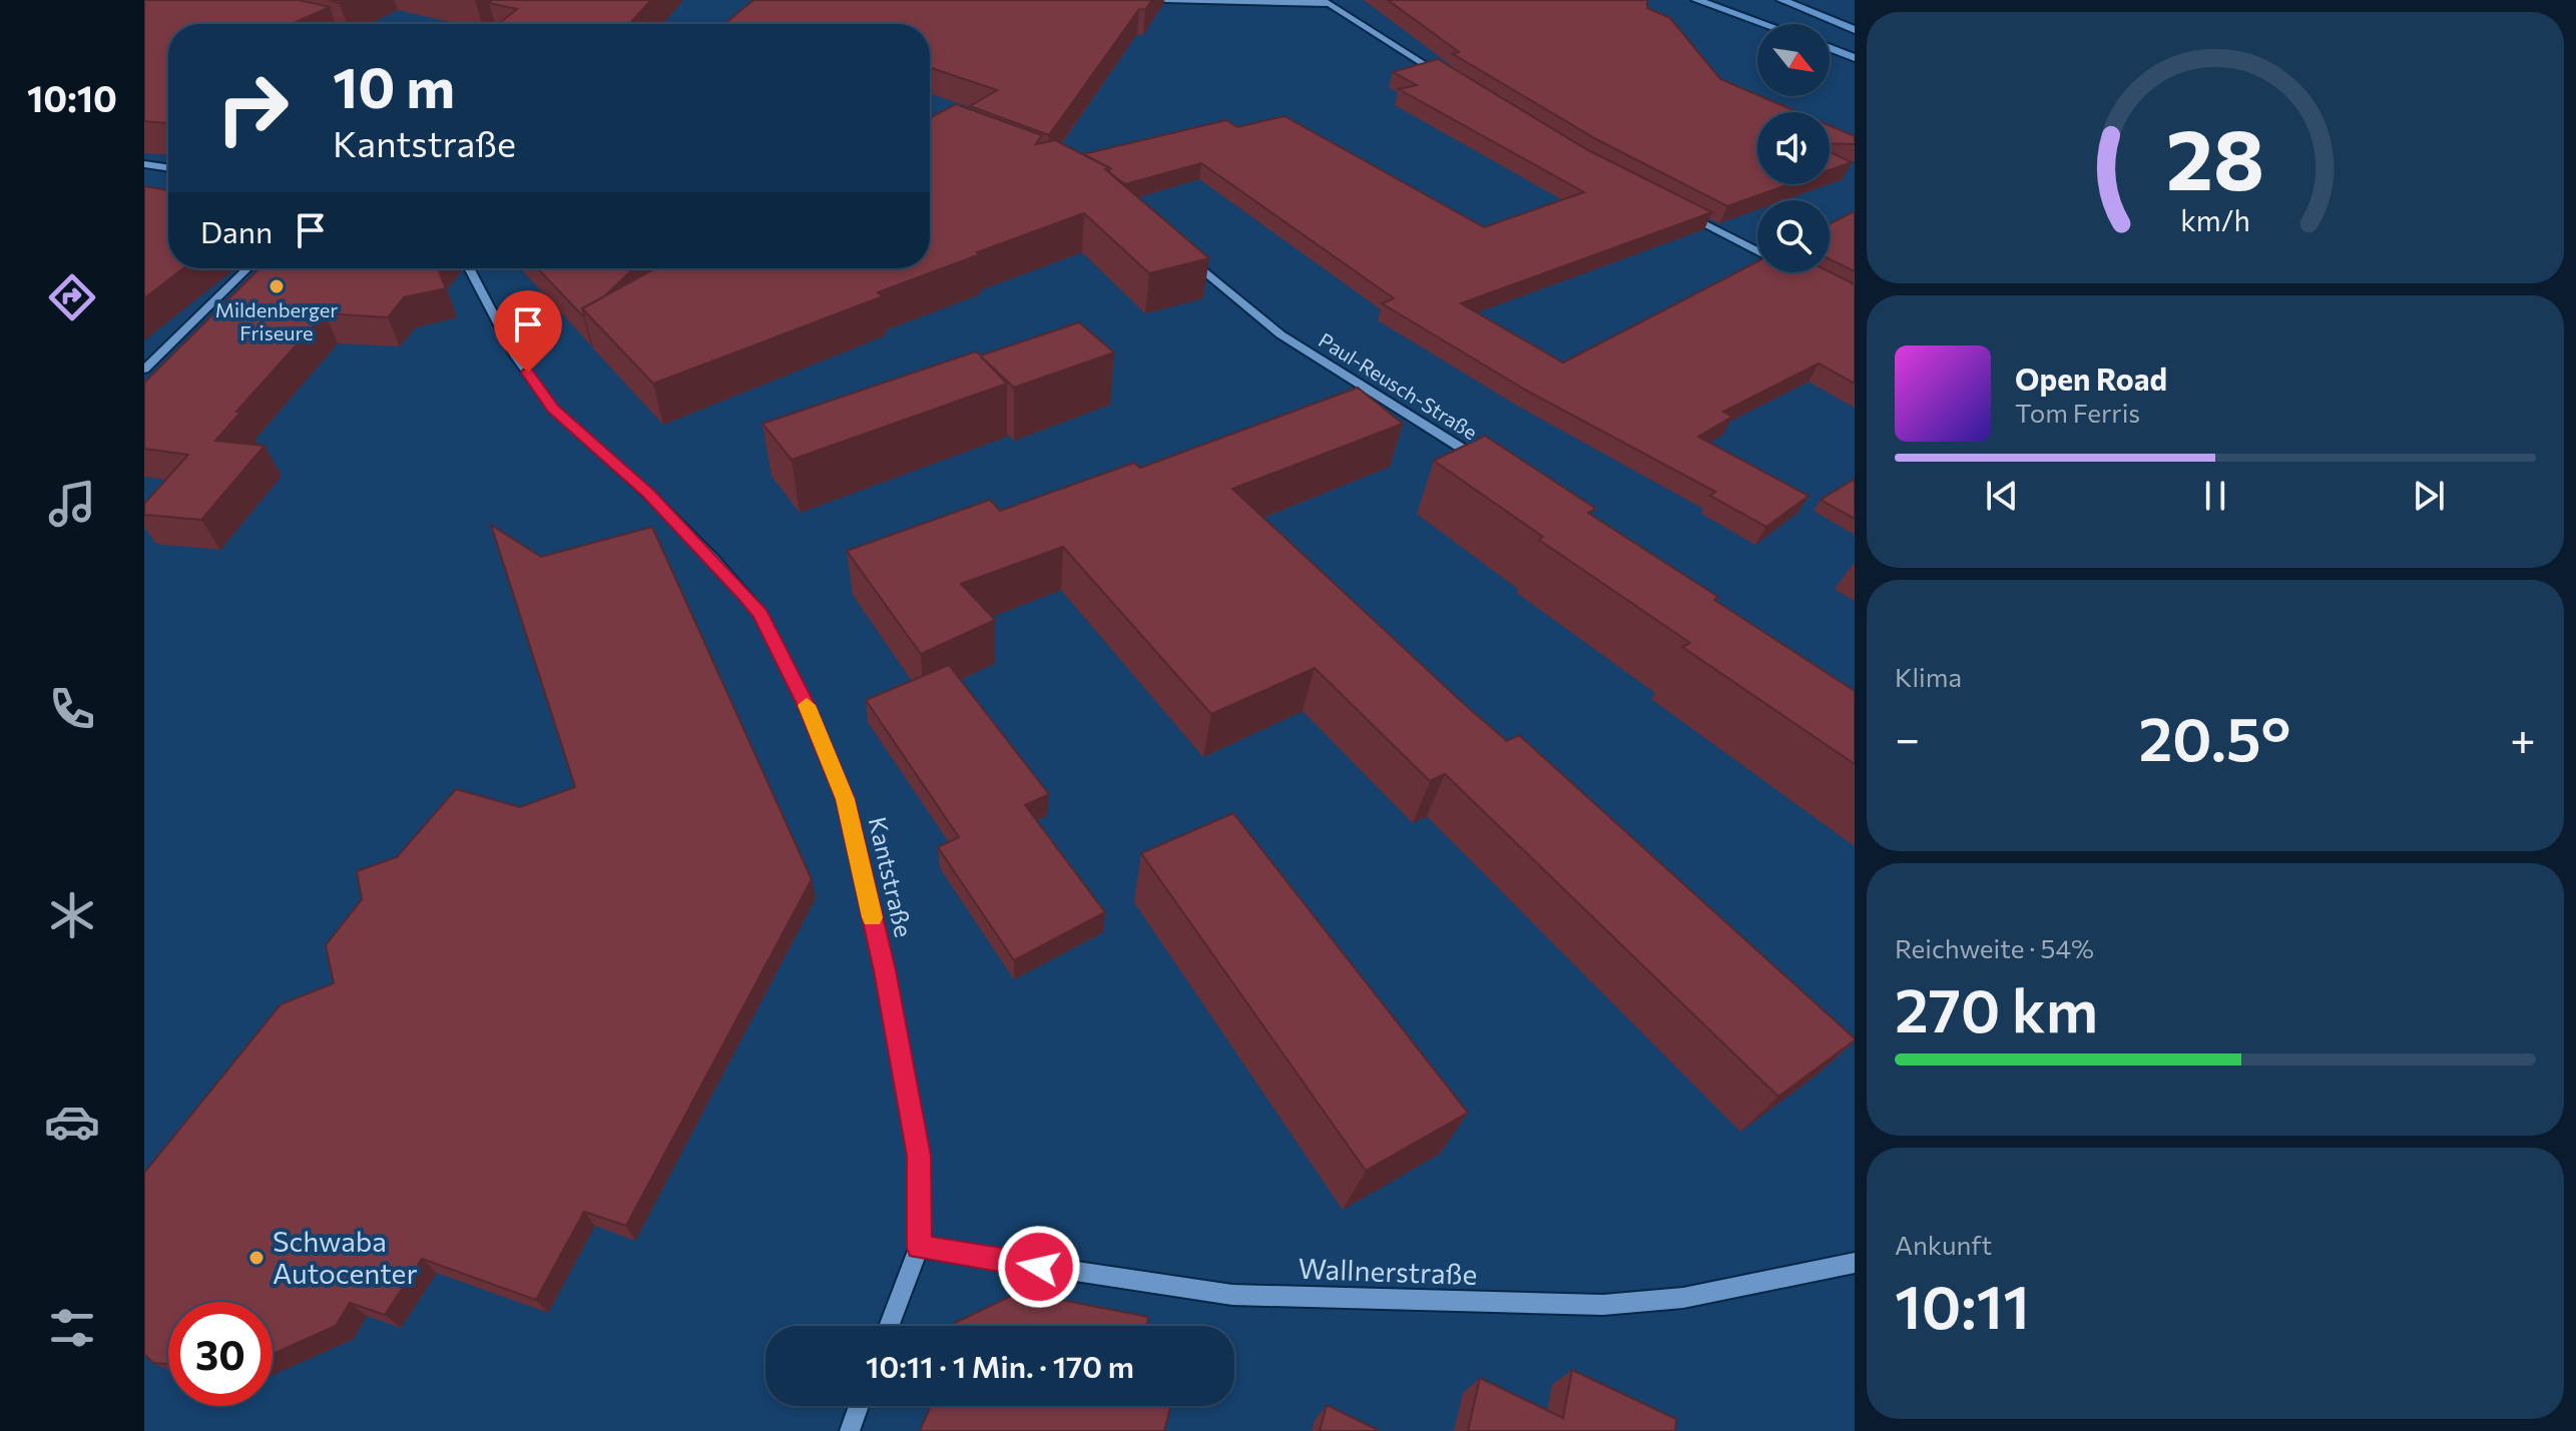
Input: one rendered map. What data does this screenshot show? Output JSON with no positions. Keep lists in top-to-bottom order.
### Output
{
  "streets": {
    "street": ["Paul-Reusch-Straße", "Kantstraße", "Wallnerstraße"]
  },
  "crossings": [
    ["Kantstraße", "Wallnerstraße"]
  ],
  "places": ["Mildenberger Friseure", "Schwaba Autocenter"],
  "north": "bottom right",
  "page": {
    "tabs": "10:10",
    "turn": ["10 m", "Kantstraße"],
    "then": "Dann",
    "song": ["Open Road", "Tom Ferris"],
    "tile": [
      "Klima",
      ["Reichweite · 54%", "270 km"],
      ["Ankunft", "10:11"]
    ],
    "heat": ["−", "20.5°", "+"],
    "limit": "30",
    "trip": "10:11 · 1 Min. · 170 m",
    "gauge": ["28", "km/h"]
  }
}
